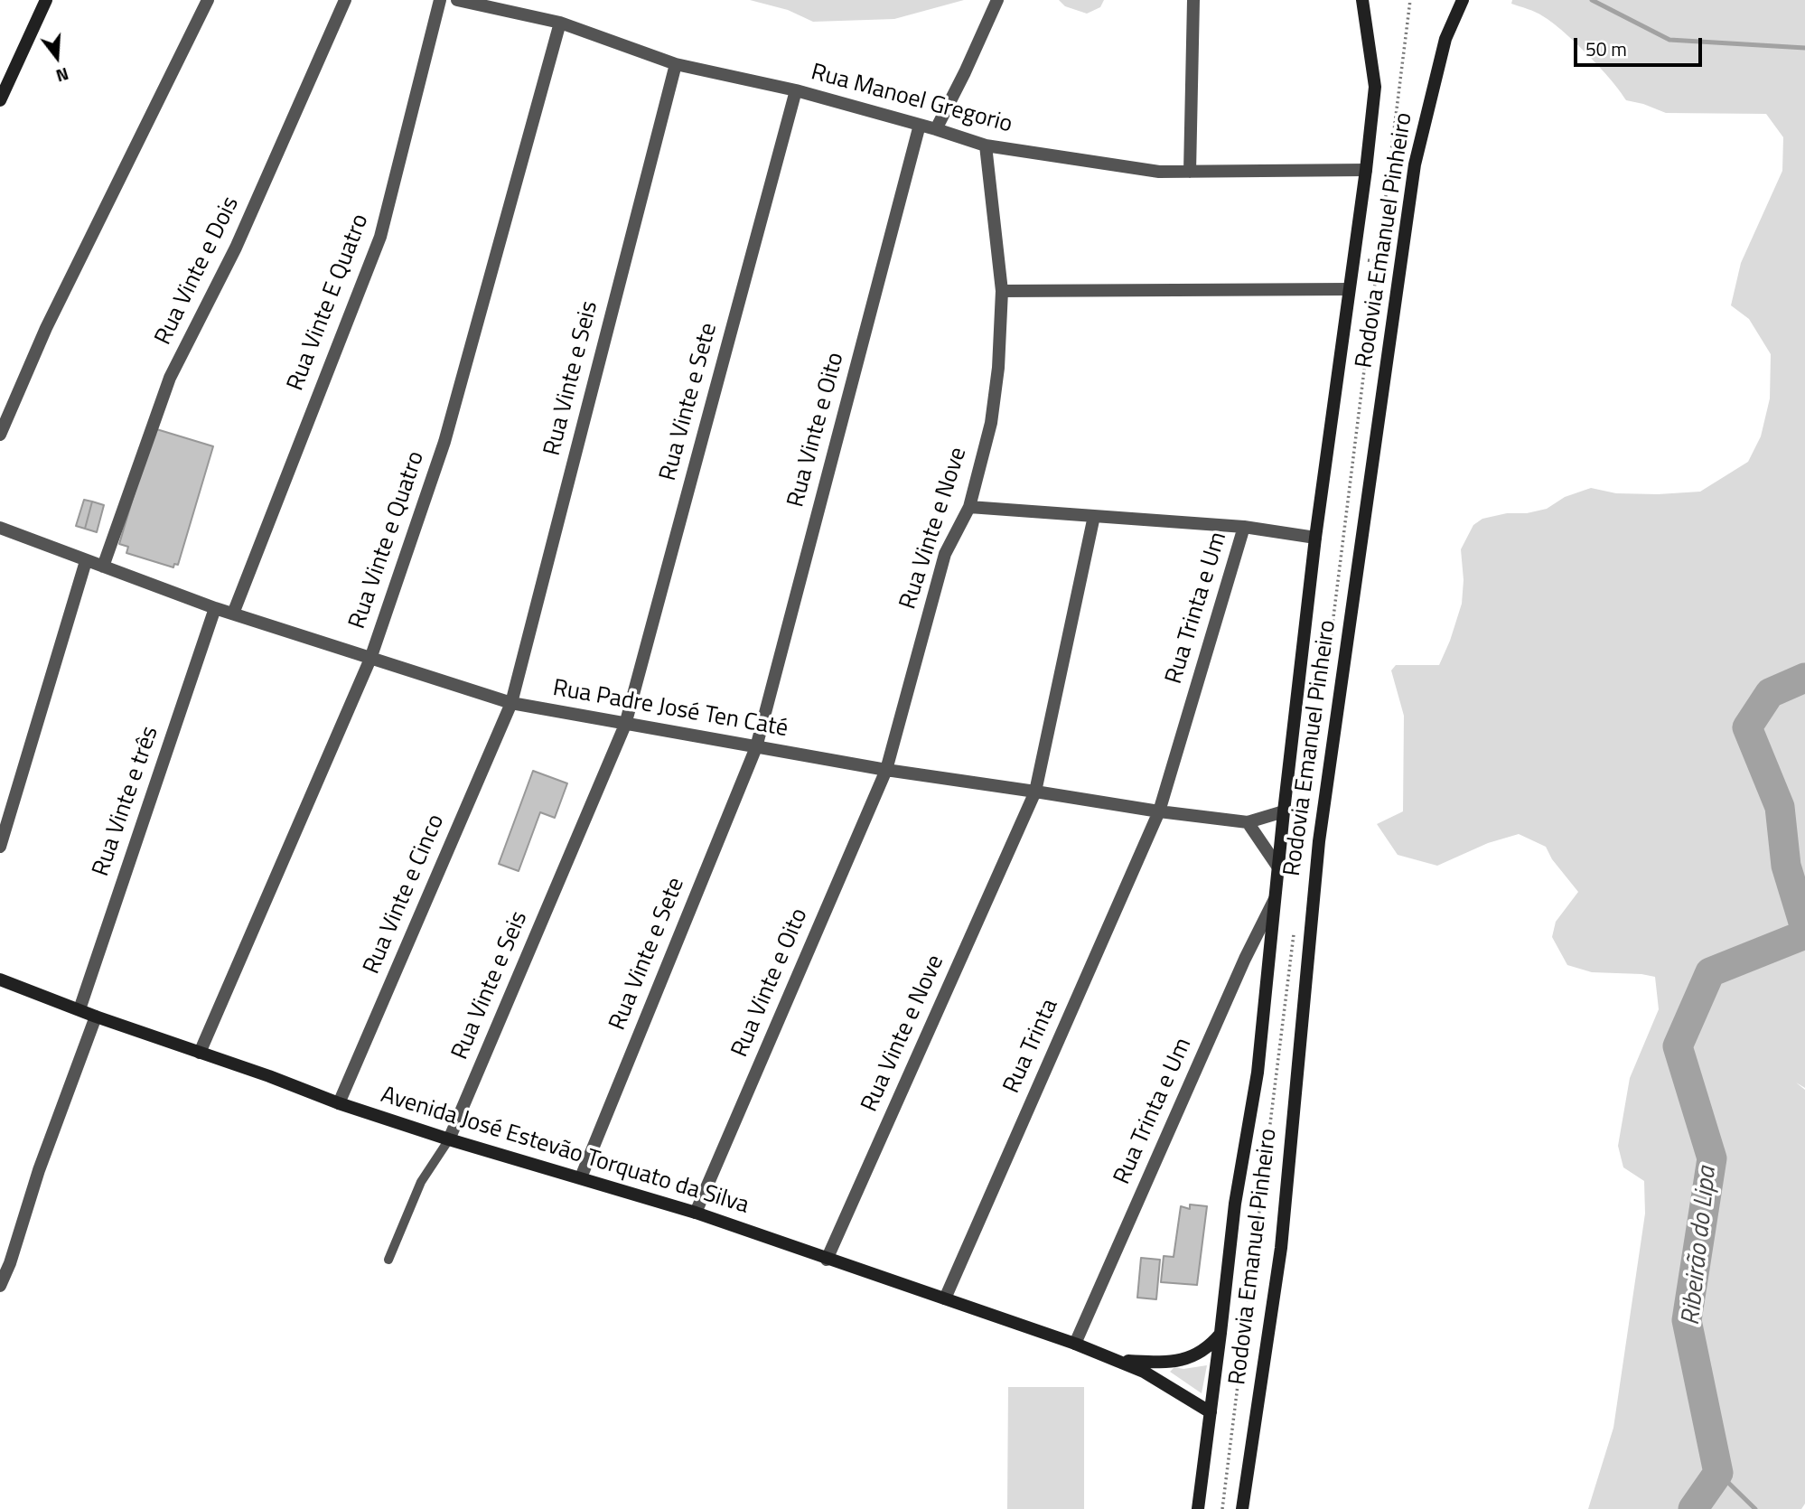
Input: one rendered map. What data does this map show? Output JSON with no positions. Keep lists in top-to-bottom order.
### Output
{
  "streets": {
    "main road": ["Rodovia Emanuel Pinheiro", "Avenida José Estevão Torquato da Silva"],
    "street": [
      "Rua Manoel Gregorio",
      "Rua Vinte e Dois",
      "Rua Vinte E Quatro",
      "Rua Vinte e Seis",
      "Rua Vinte e Sete",
      "Rua Vinte e Oito",
      "Rua Vinte e Nove",
      "Rua Vinte e Quatro",
      "Rua Trinta e Um",
      "Rua Padre José Ten Caté",
      "Rua Vinte e três",
      "Rua Vinte e Cinco",
      "Rua Trinta"
    ]
  },
  "crossings": [
    ["Rua Manoel Gregorio", "Rodovia Emanuel Pinheiro"],
    ["Rua Manoel Gregorio", "Rua Vinte e Seis"],
    ["Rua Manoel Gregorio", "Rua Vinte e Sete"],
    ["Rua Manoel Gregorio", "Rua Vinte e Oito"],
    ["Rua Manoel Gregorio", "Rua Vinte e Nove"],
    ["Rua Manoel Gregorio", "Rua Vinte e Quatro"],
    ["Rodovia Emanuel Pinheiro", "Rua Trinta e Um"],
    ["Rodovia Emanuel Pinheiro", "Avenida José Estevão Torquato da Silva"],
    ["Rua Vinte e Dois", "Rua Padre José Ten Caté"],
    ["Rua Vinte E Quatro", "Rua Padre José Ten Caté"],
    ["Rua Vinte e Seis", "Rua Vinte e Sete"],
    ["Rua Vinte e Seis", "Rua Padre José Ten Caté"],
    ["Rua Vinte e Seis", "Rua Vinte e Cinco"],
    ["Rua Vinte e Seis", "Avenida José Estevão Torquato da Silva"],
    ["Rua Vinte e Sete", "Rua Vinte e Oito"],
    ["Rua Vinte e Sete", "Rua Padre José Ten Caté"],
    ["Rua Vinte e Sete", "Avenida José Estevão Torquato da Silva"],
    ["Rua Vinte e Oito", "Rua Vinte e Nove"],
    ["Rua Vinte e Oito", "Rua Padre José Ten Caté"],
    ["Rua Vinte e Oito", "Avenida José Estevão Torquato da Silva"],
    ["Rua Vinte e Nove", "Rua Padre José Ten Caté"],
    ["Rua Vinte e Nove", "Avenida José Estevão Torquato da Silva"],
    ["Rua Vinte e Quatro", "Rua Padre José Ten Caté"],
    ["Rua Vinte e Quatro", "Avenida José Estevão Torquato da Silva"],
    ["Rua Trinta e Um", "Rua Padre José Ten Caté"],
    ["Rua Trinta e Um", "Rua Trinta"],
    ["Rua Trinta e Um", "Avenida José Estevão Torquato da Silva"],
    ["Rua Padre José Ten Caté", "Rua Vinte e três"],
    ["Rua Padre José Ten Caté", "Rua Vinte e Cinco"],
    ["Rua Padre José Ten Caté", "Rua Trinta"],
    ["Rua Vinte e três", "Avenida José Estevão Torquato da Silva"],
    ["Rua Vinte e Cinco", "Avenida José Estevão Torquato da Silva"],
    ["Rua Trinta", "Avenida José Estevão Torquato da Silva"]
  ],
  "water": ["Ribeirão do Lipa"],
  "scale_bar": "50 m",
  "north": "bottom"
}
